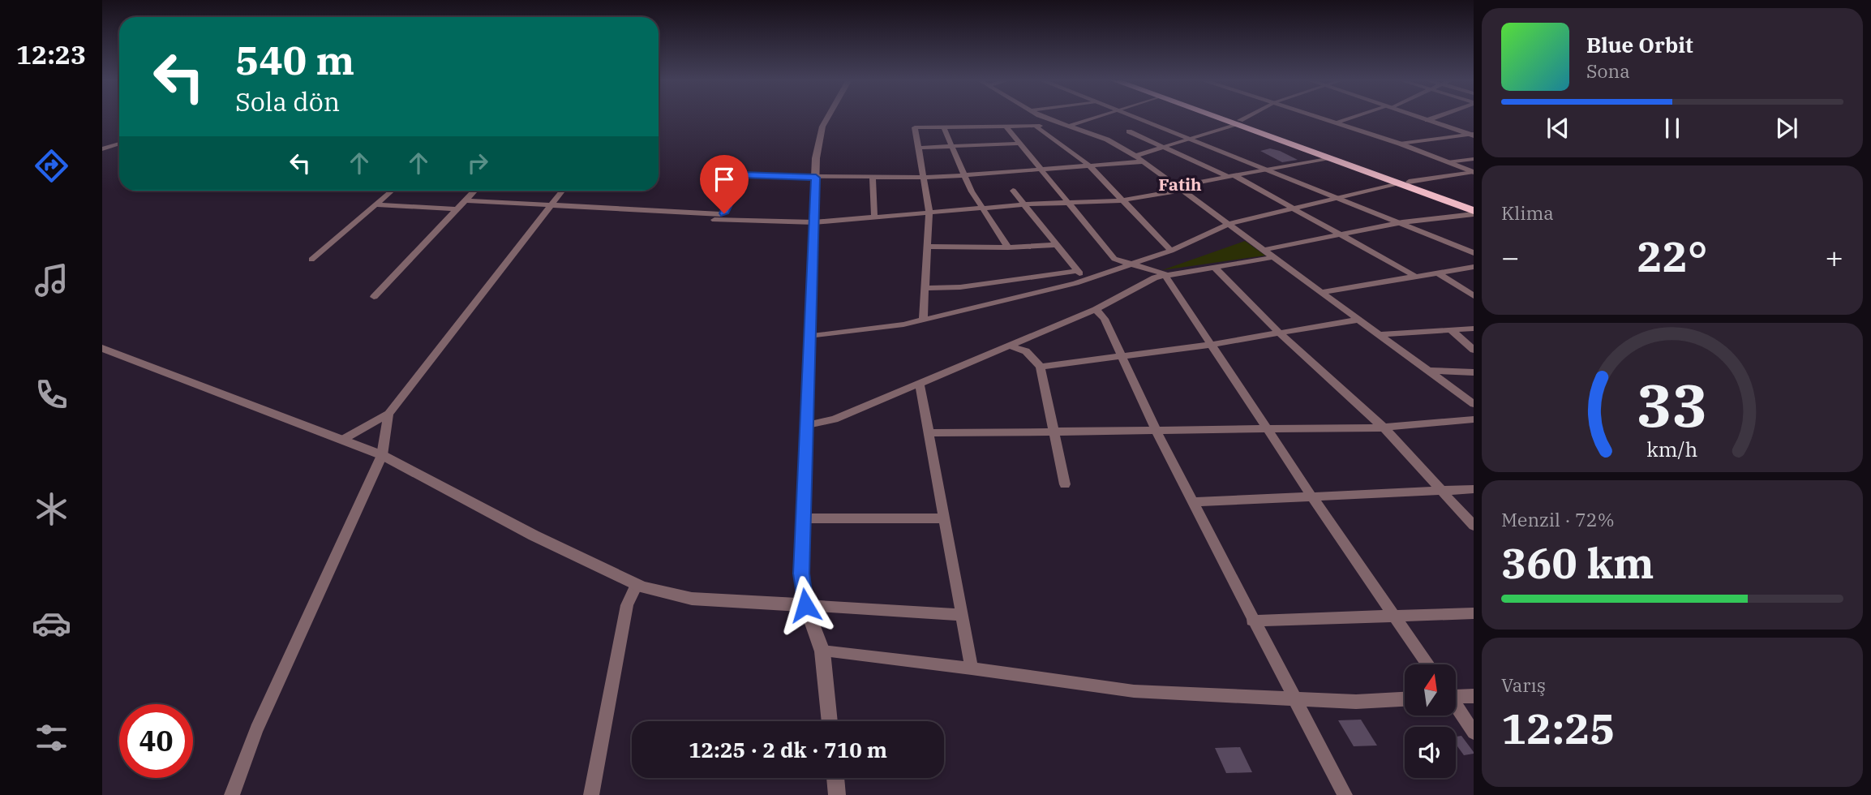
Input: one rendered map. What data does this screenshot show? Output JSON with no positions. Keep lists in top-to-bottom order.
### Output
{
  "districts": ["Fatih"],
  "north": "top",
  "page": {
    "tabs": "12:23",
    "turn": ["540 m", "Sola dön"],
    "song": ["Blue Orbit", "Sona"],
    "tile": [
      "Klima",
      ["Menzil · 72%", "360 km"],
      ["Varış", "12:25"]
    ],
    "heat": ["−", "22°", "+"],
    "limit": "40",
    "trip": "12:25 · 2 dk · 710 m",
    "gauge": ["33", "km/h"]
  }
}
